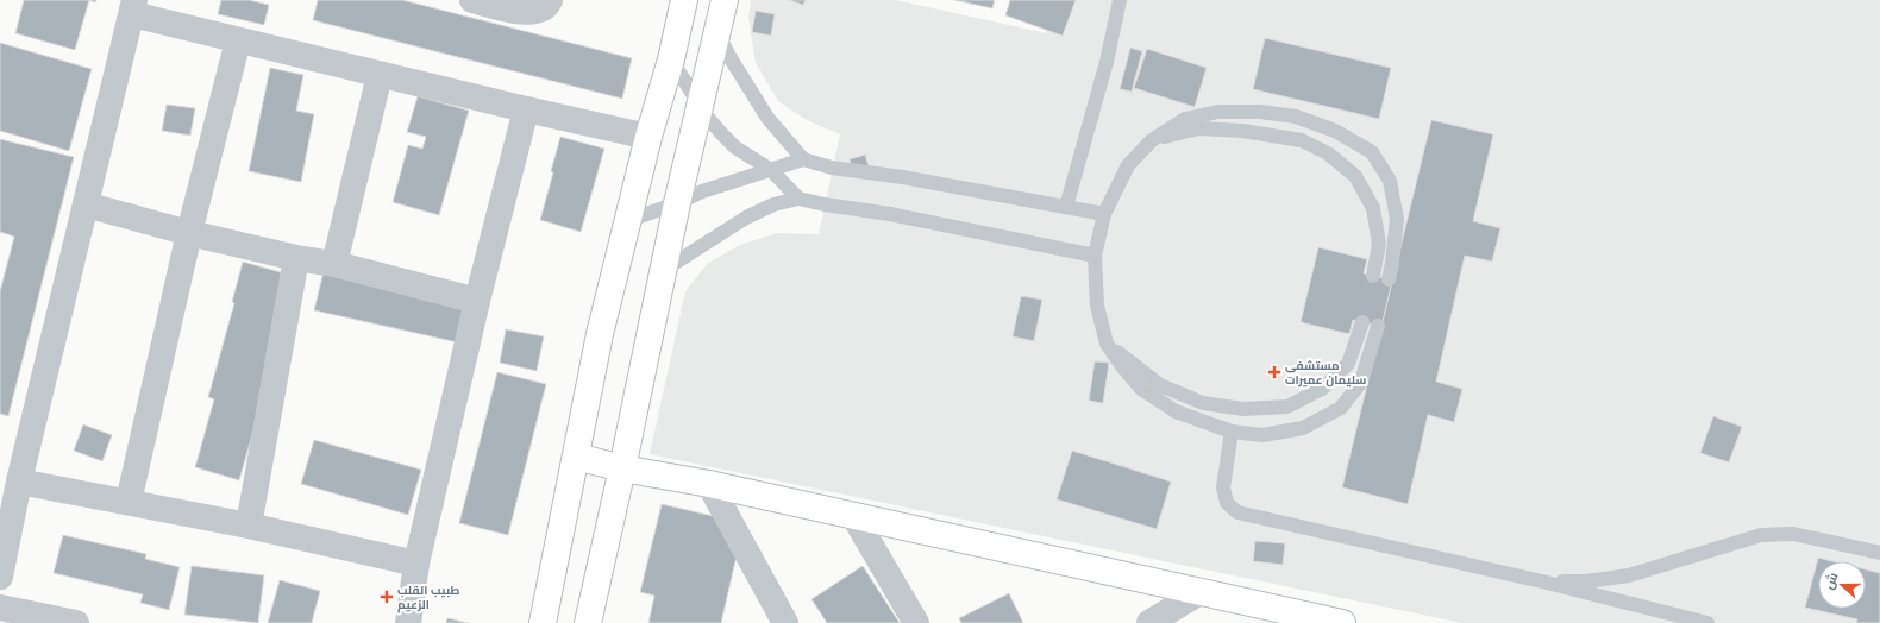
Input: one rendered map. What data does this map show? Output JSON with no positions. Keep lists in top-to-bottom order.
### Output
{
  "places": {
    "health": ["مستشفى سليمان عميرات", "طبيب القلب الزعيم"]
  },
  "north": "left"
}
